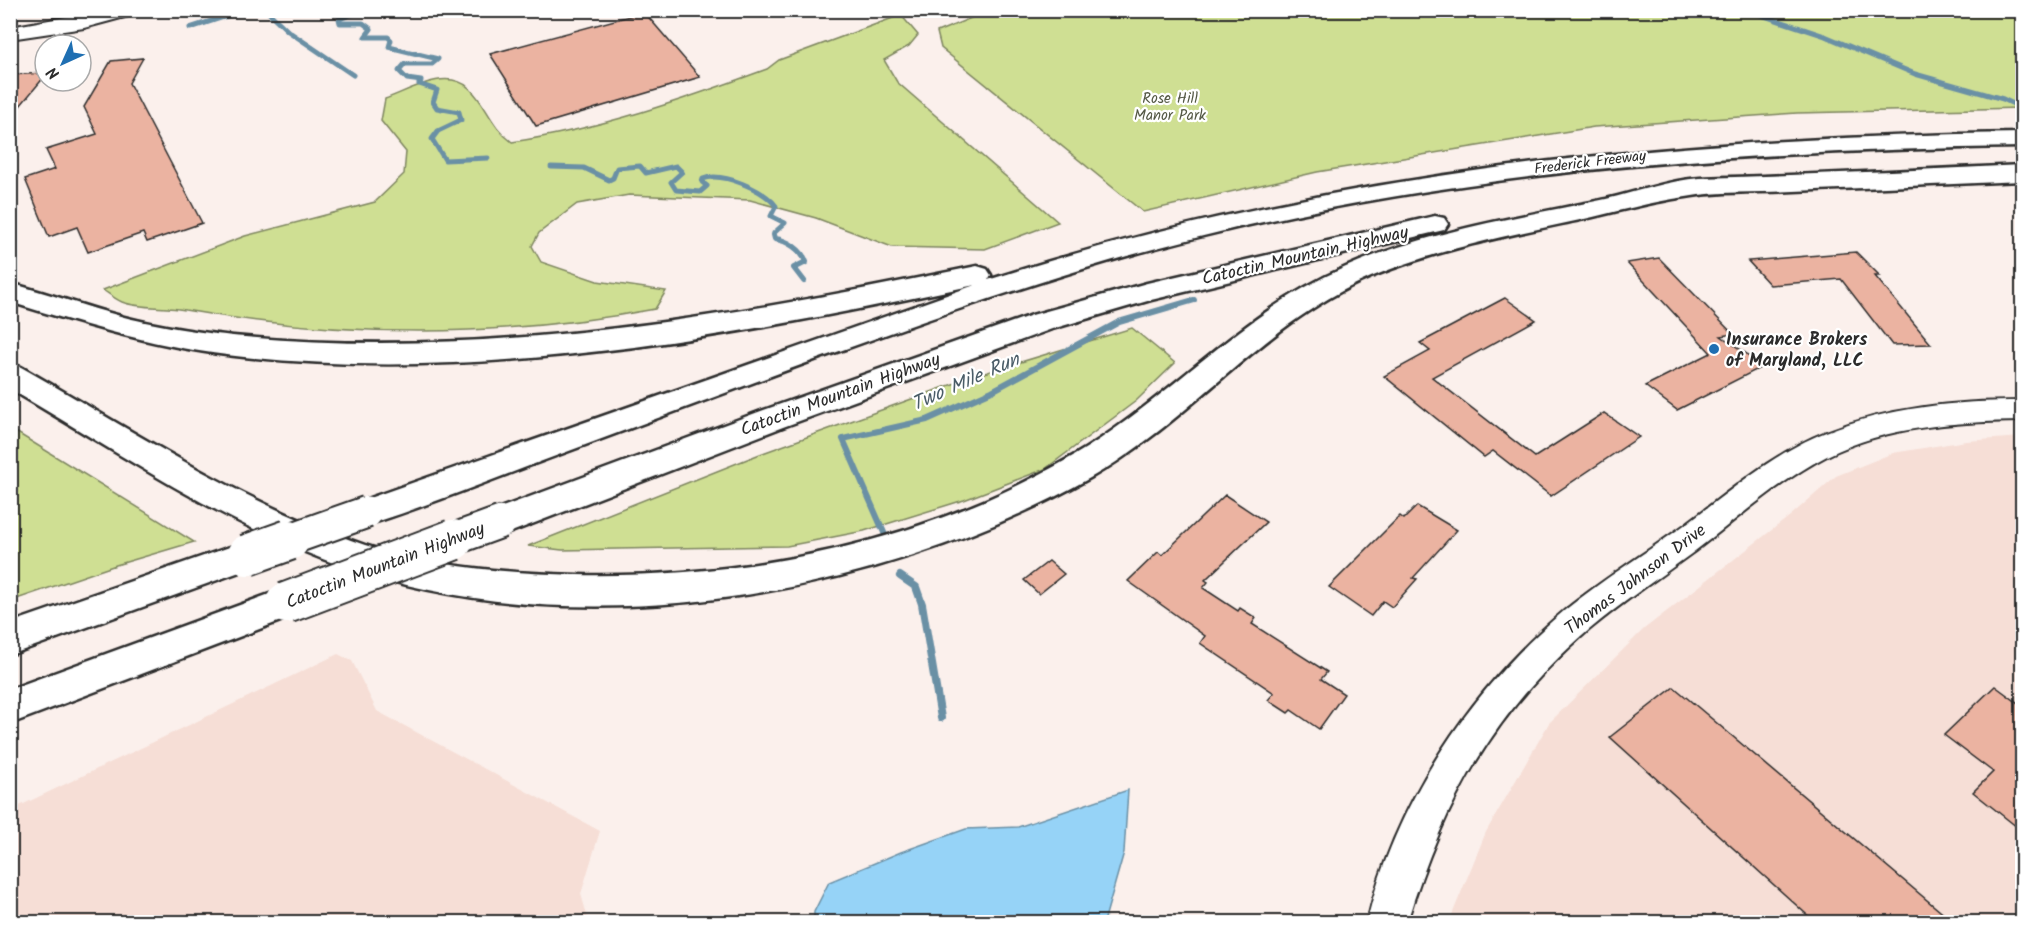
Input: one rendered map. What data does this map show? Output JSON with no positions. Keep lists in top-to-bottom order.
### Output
{
  "streets": {
    "highway": ["Frederick Freeway", "Catoctin Mountain Highway"],
    "street": ["Thomas Johnson Drive"]
  },
  "water": ["Two Mile Run"],
  "parks": ["Rose Hill Manor Park"],
  "places": ["Insurance Brokers of Maryland, LLC"],
  "north": "bottom left"
}
